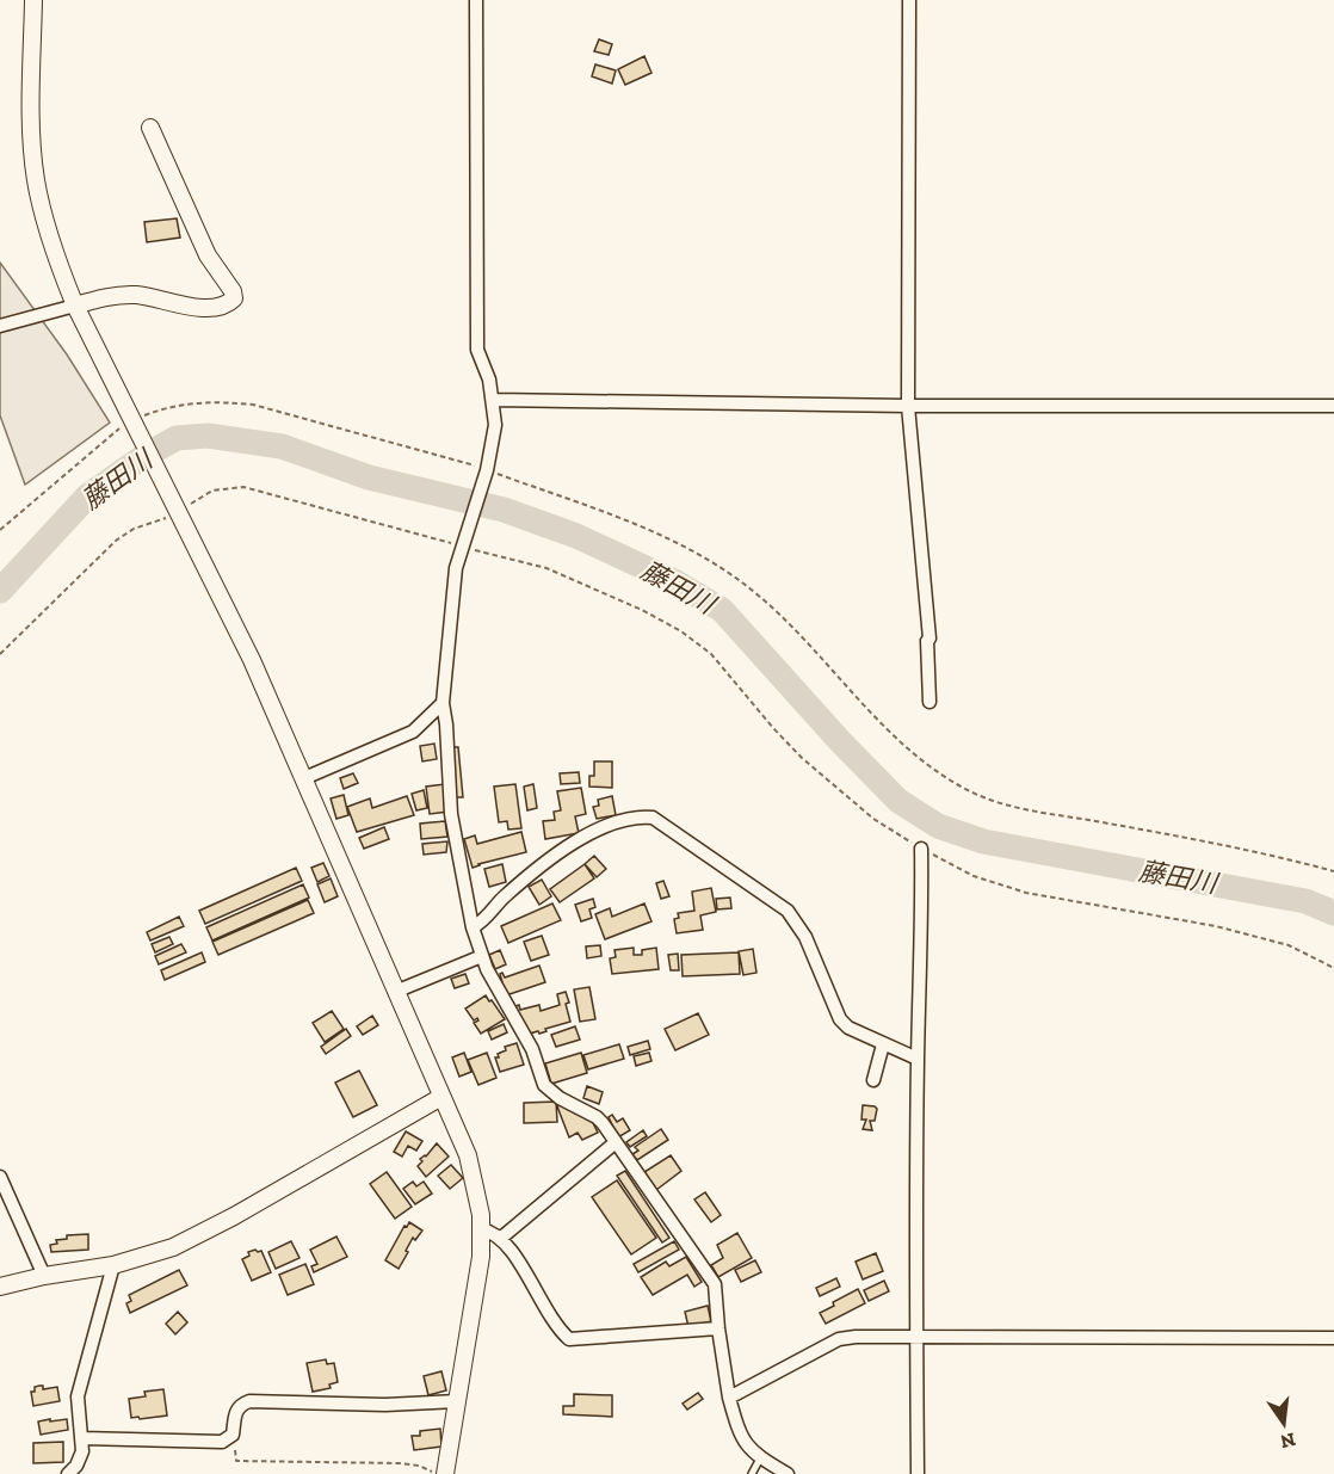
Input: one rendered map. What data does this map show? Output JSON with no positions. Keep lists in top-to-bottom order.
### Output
{
  "water": ["藤田川"],
  "north": "bottom"
}
